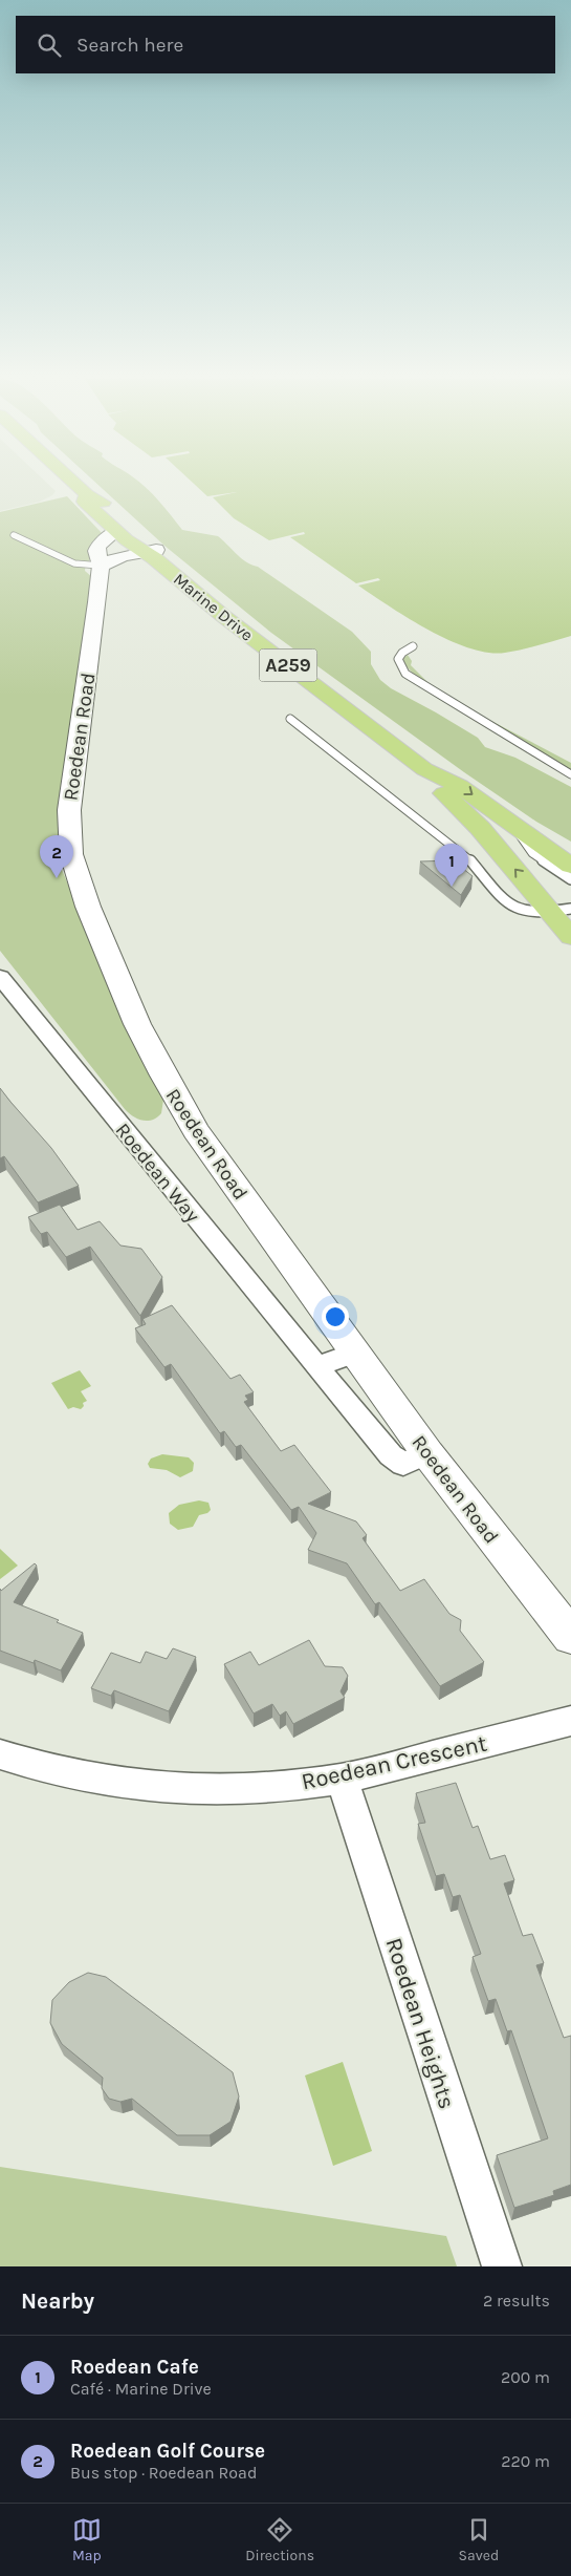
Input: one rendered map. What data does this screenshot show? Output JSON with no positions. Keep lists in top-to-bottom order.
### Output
{
  "streets": {
    "main road": ["Marine Drive", "A259", "Roedean Road"],
    "street": ["Roedean Way", "Roedean Crescent", "Roedean Heights"]
  },
  "crossings": [
    ["Marine Drive", "Roedean Road"],
    ["Roedean Road", "Roedean Way"],
    ["Roedean Crescent", "Roedean Heights"]
  ],
  "page": {
    "search": "Search here",
    "pins": ["2", "1"],
    "heading": ["Nearby", "2 results"],
    "list": [
      {
        "mark": "1",
        "name": "Roedean Cafe",
        "note": "Café · Marine Drive",
        "value": "200 m"
      },
      {
        "mark": "2",
        "name": "Roedean Golf Course",
        "note": "Bus stop · Roedean Road",
        "value": "220 m"
      }
    ],
    "nav": ["Map", "Directions", "Saved"]
  }
}
